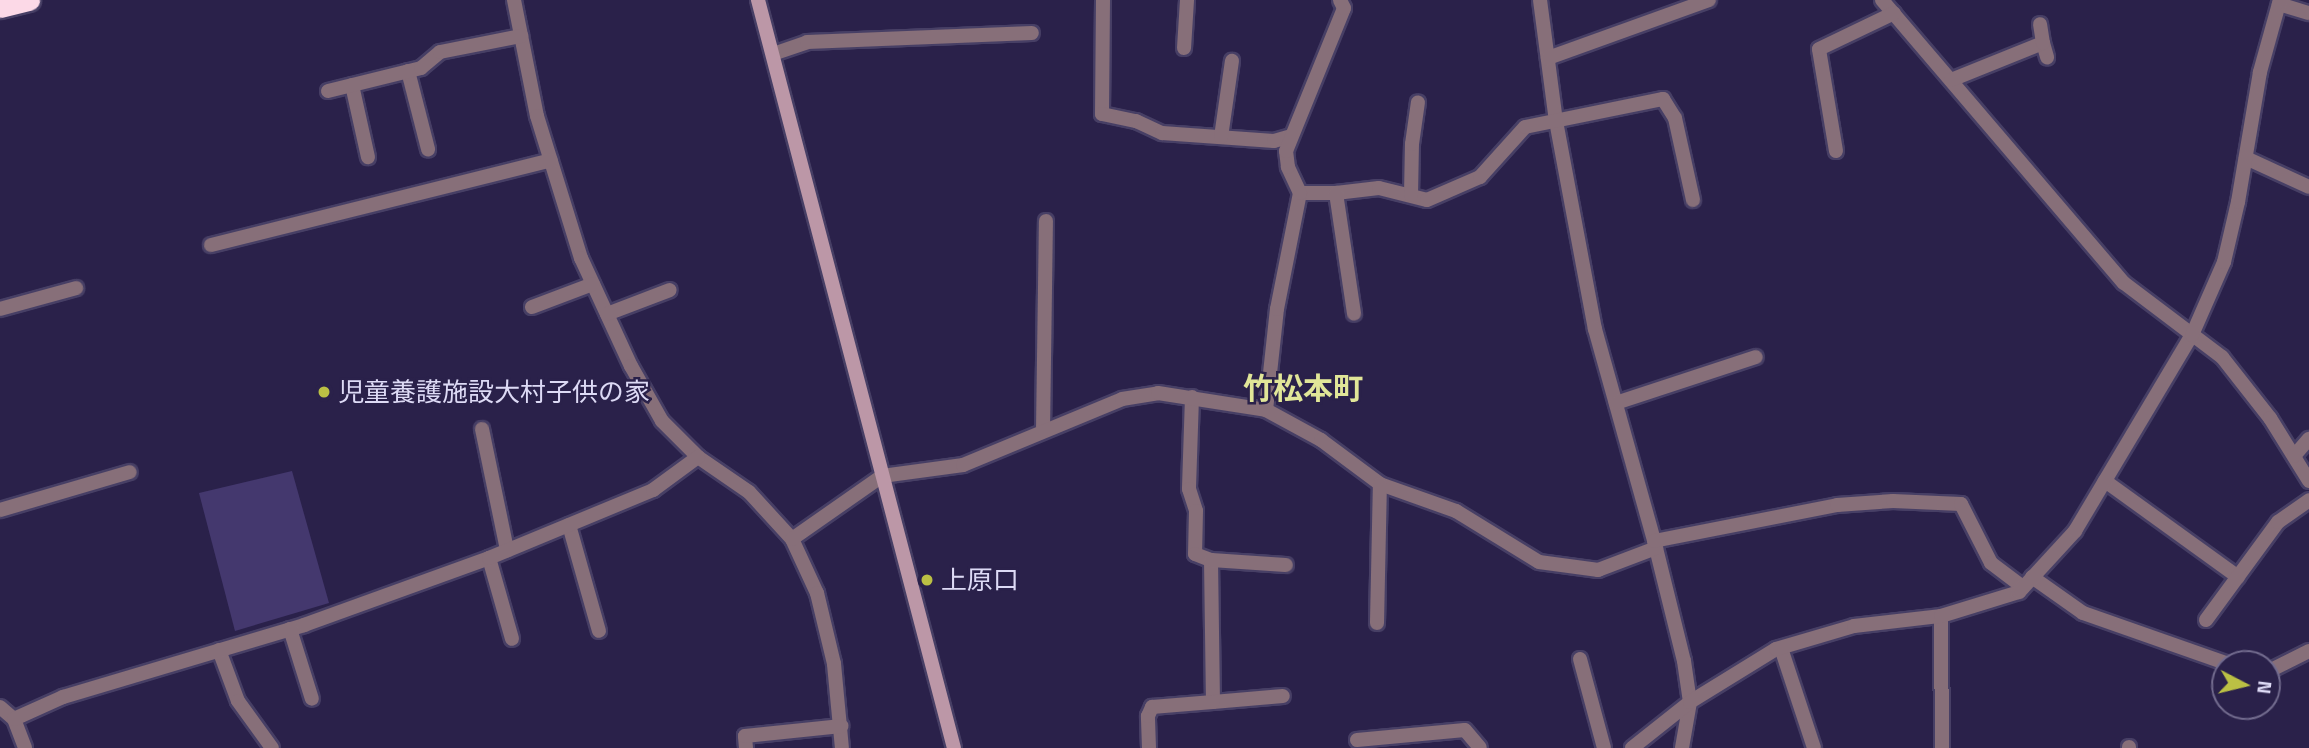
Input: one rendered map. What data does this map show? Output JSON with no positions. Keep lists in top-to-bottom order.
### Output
{
  "districts": ["竹松本町"],
  "places": ["児童養護施設大村子供の家", "上原口"],
  "north": "right"
}
